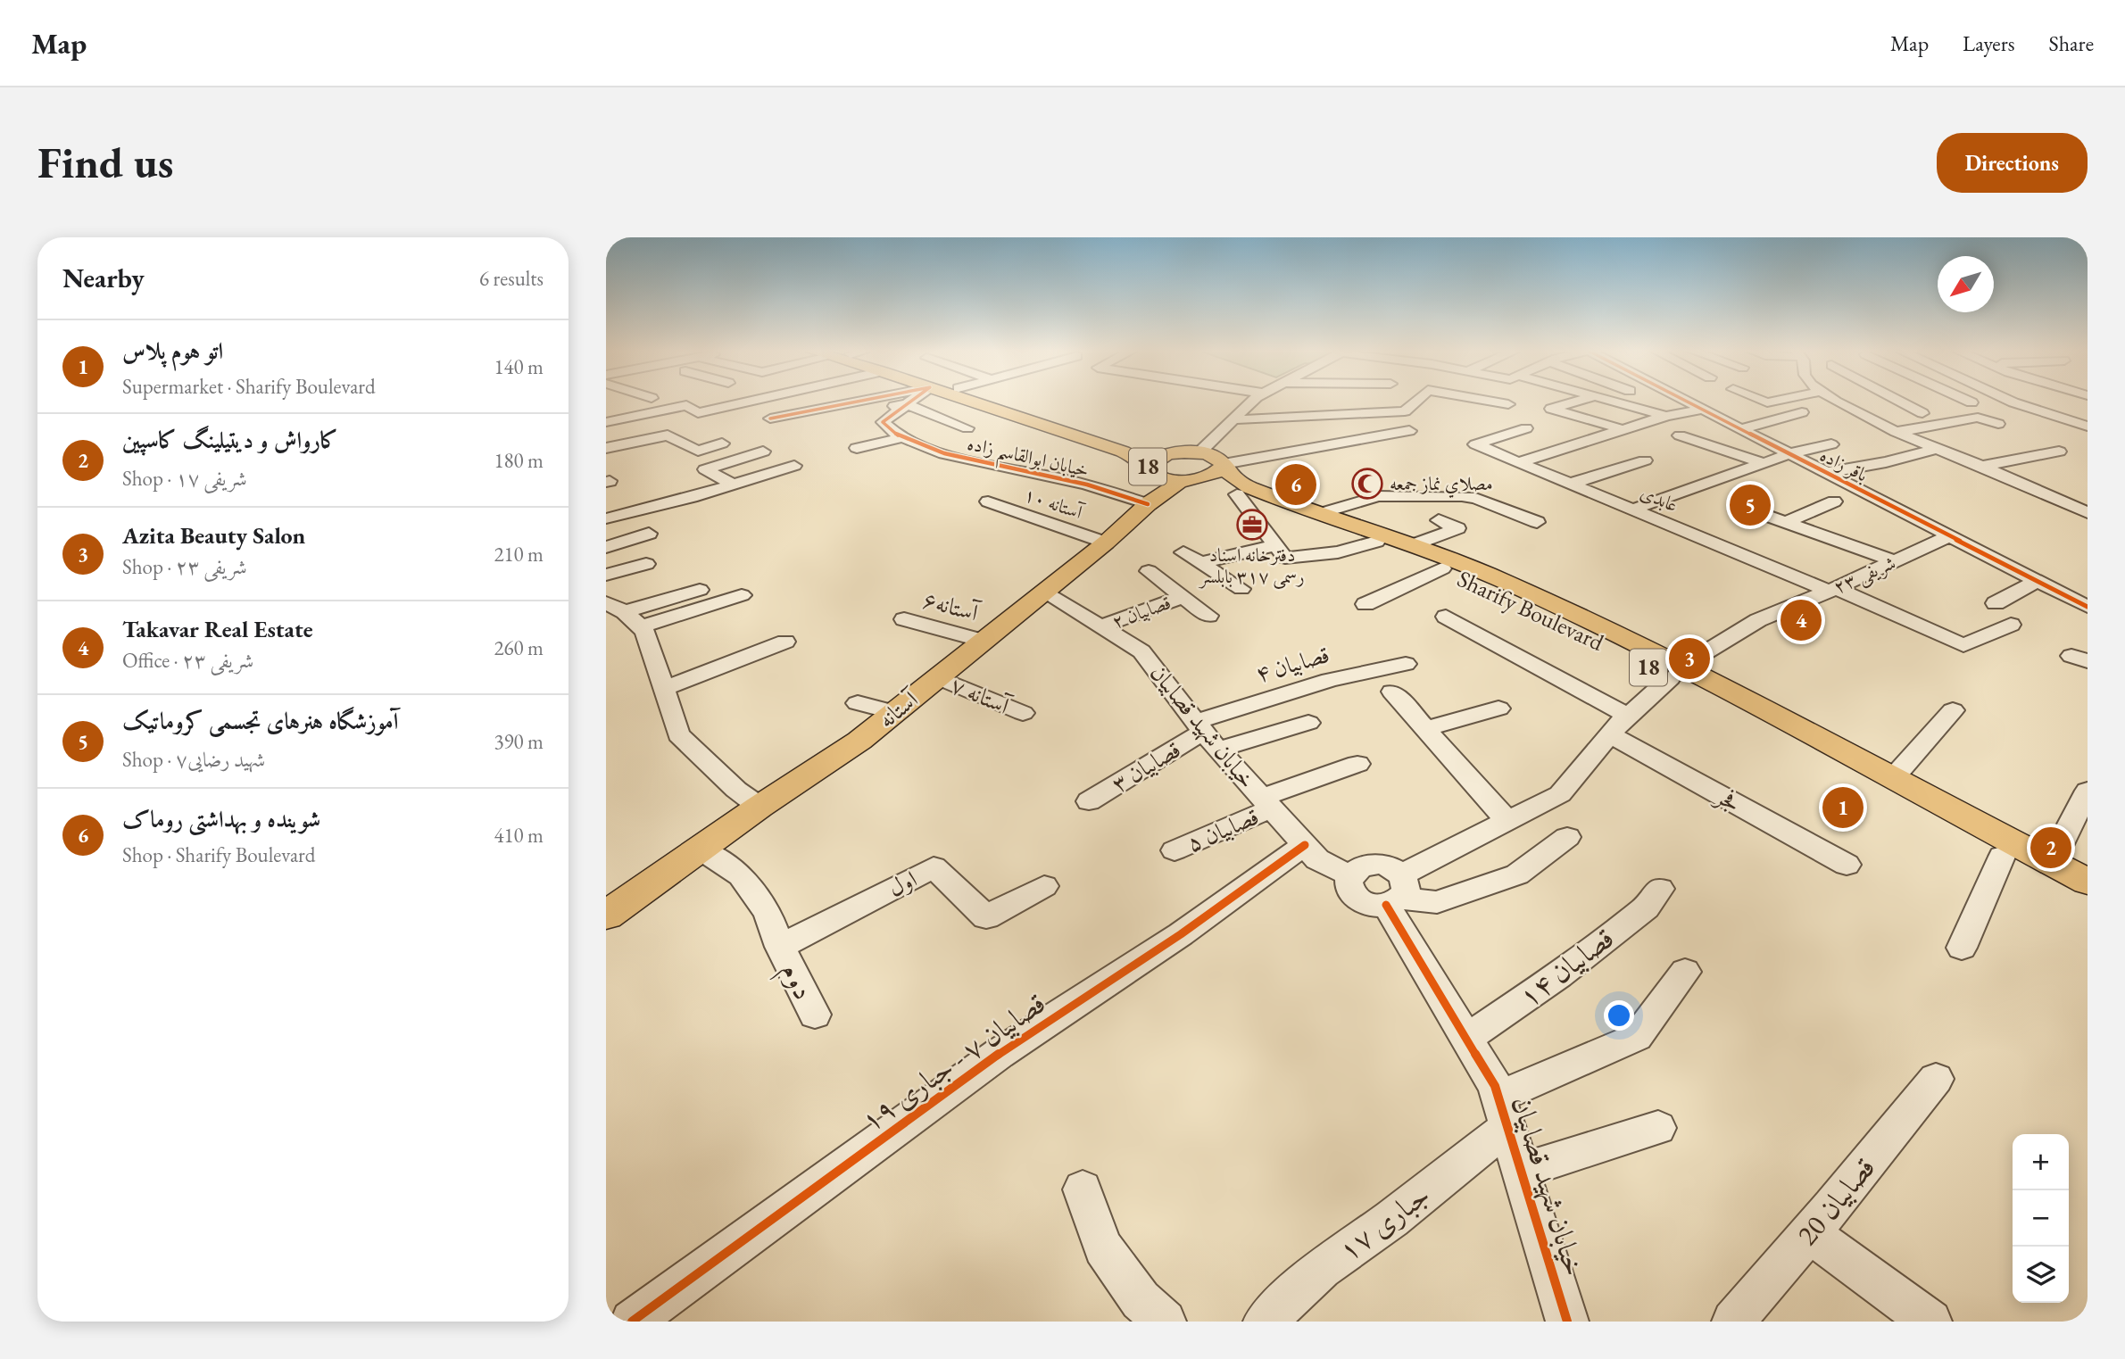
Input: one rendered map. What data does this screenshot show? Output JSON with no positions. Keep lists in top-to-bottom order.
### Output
{
  "streets": {
    "main road": ["18", "Sharify Boulevard", "آستانه"],
    "street": [
      "خیابان ابوالقاسم زاده",
      "باقر زاده",
      "عابدی",
      "آستانه ۱۰",
      "شریفی ۲۳",
      "آستانه۶",
      "قصابیان ۲",
      "قصابیان ۴",
      "آستانه ۷",
      "خیابان شهید قصابیان",
      "قصابیان ۳",
      "فجر",
      "قصابیان ۵",
      "اول",
      "قصابیان ۱۴",
      "دوم",
      "قصابيان ۷ - جباری ۱۹",
      "قصابیان 20",
      "جباری ۱۷"
    ]
  },
  "crossings": [
    ["خیابان ابوالقاسم زاده", "آستانه"],
    ["باقر زاده", "شریفی ۲۳"],
    ["18", "Sharify Boulevard"],
    ["18", "آستانه"],
    ["عابدی", "شریفی ۲۳"],
    ["آستانه ۱۰", "آستانه"],
    ["شریفی ۲۳", "Sharify Boulevard"],
    ["شریفی ۲۳", "خیابان شهید قصابیان"],
    ["شریفی ۲۳", "فجر"],
    ["آستانه۶", "آستانه"],
    ["Sharify Boulevard", "آستانه"],
    ["قصابیان ۲", "خیابان شهید قصابیان"],
    ["قصابیان ۴", "خیابان شهید قصابیان"],
    ["قصابیان ۴", "قصابیان ۳"],
    ["آستانه ۷", "آستانه"],
    ["آستانه", "خیابان شهید قصابیان"],
    ["آستانه", "دوم"],
    ["خیابان شهید قصابیان", "قصابیان ۳"],
    ["خیابان شهید قصابیان", "قصابیان ۵"],
    ["خیابان شهید قصابیان", "قصابیان ۱۴"],
    ["خیابان شهید قصابیان", "قصابيان ۷ - جباری ۱۹"],
    ["خیابان شهید قصابیان", "جباری ۱۷"],
    ["اول", "دوم"]
  ],
  "places": {
    "mosque": ["مصلاي نماز جمعه"],
    "office": ["دفترخانه اسناد رسمی ۳۱۷ بابلسر"]
  },
  "north": "bottom left",
  "page": {
    "header": "Map",
    "nav": ["Map", "Layers", "Share"],
    "buttons": "Directions",
    "title": "Find us",
    "heading": ["Nearby", "6 results"],
    "list": [
      {
        "mark": "1",
        "name": "اتو هوم پلاس",
        "note": "Supermarket · Sharify Boulevard",
        "value": "140 m"
      },
      {
        "mark": "2",
        "name": "کارواش و دیتیلینگ کاسپین",
        "note": "Shop · شریفی ۱۷",
        "value": "180 m"
      },
      {
        "mark": "3",
        "name": "Azita Beauty Salon",
        "note": "Shop · شریفی ۲۳",
        "value": "210 m"
      },
      {
        "mark": "4",
        "name": "Takavar Real Estate",
        "note": "Office · شریفی ۲۳",
        "value": "260 m"
      },
      {
        "mark": "5",
        "name": "آموزشگاه هنرهای تجسمی کروماتیک",
        "note": "Shop · شهید رضایی۷",
        "value": "390 m"
      },
      {
        "mark": "6",
        "name": "شوینده و بهداشتی روماک",
        "note": "Shop · Sharify Boulevard",
        "value": "410 m"
      }
    ],
    "pins": [
      "6",
      "5",
      "4",
      "3",
      "1",
      "2"
    ],
    "map_buttons": ["+", "−"]
  }
}
